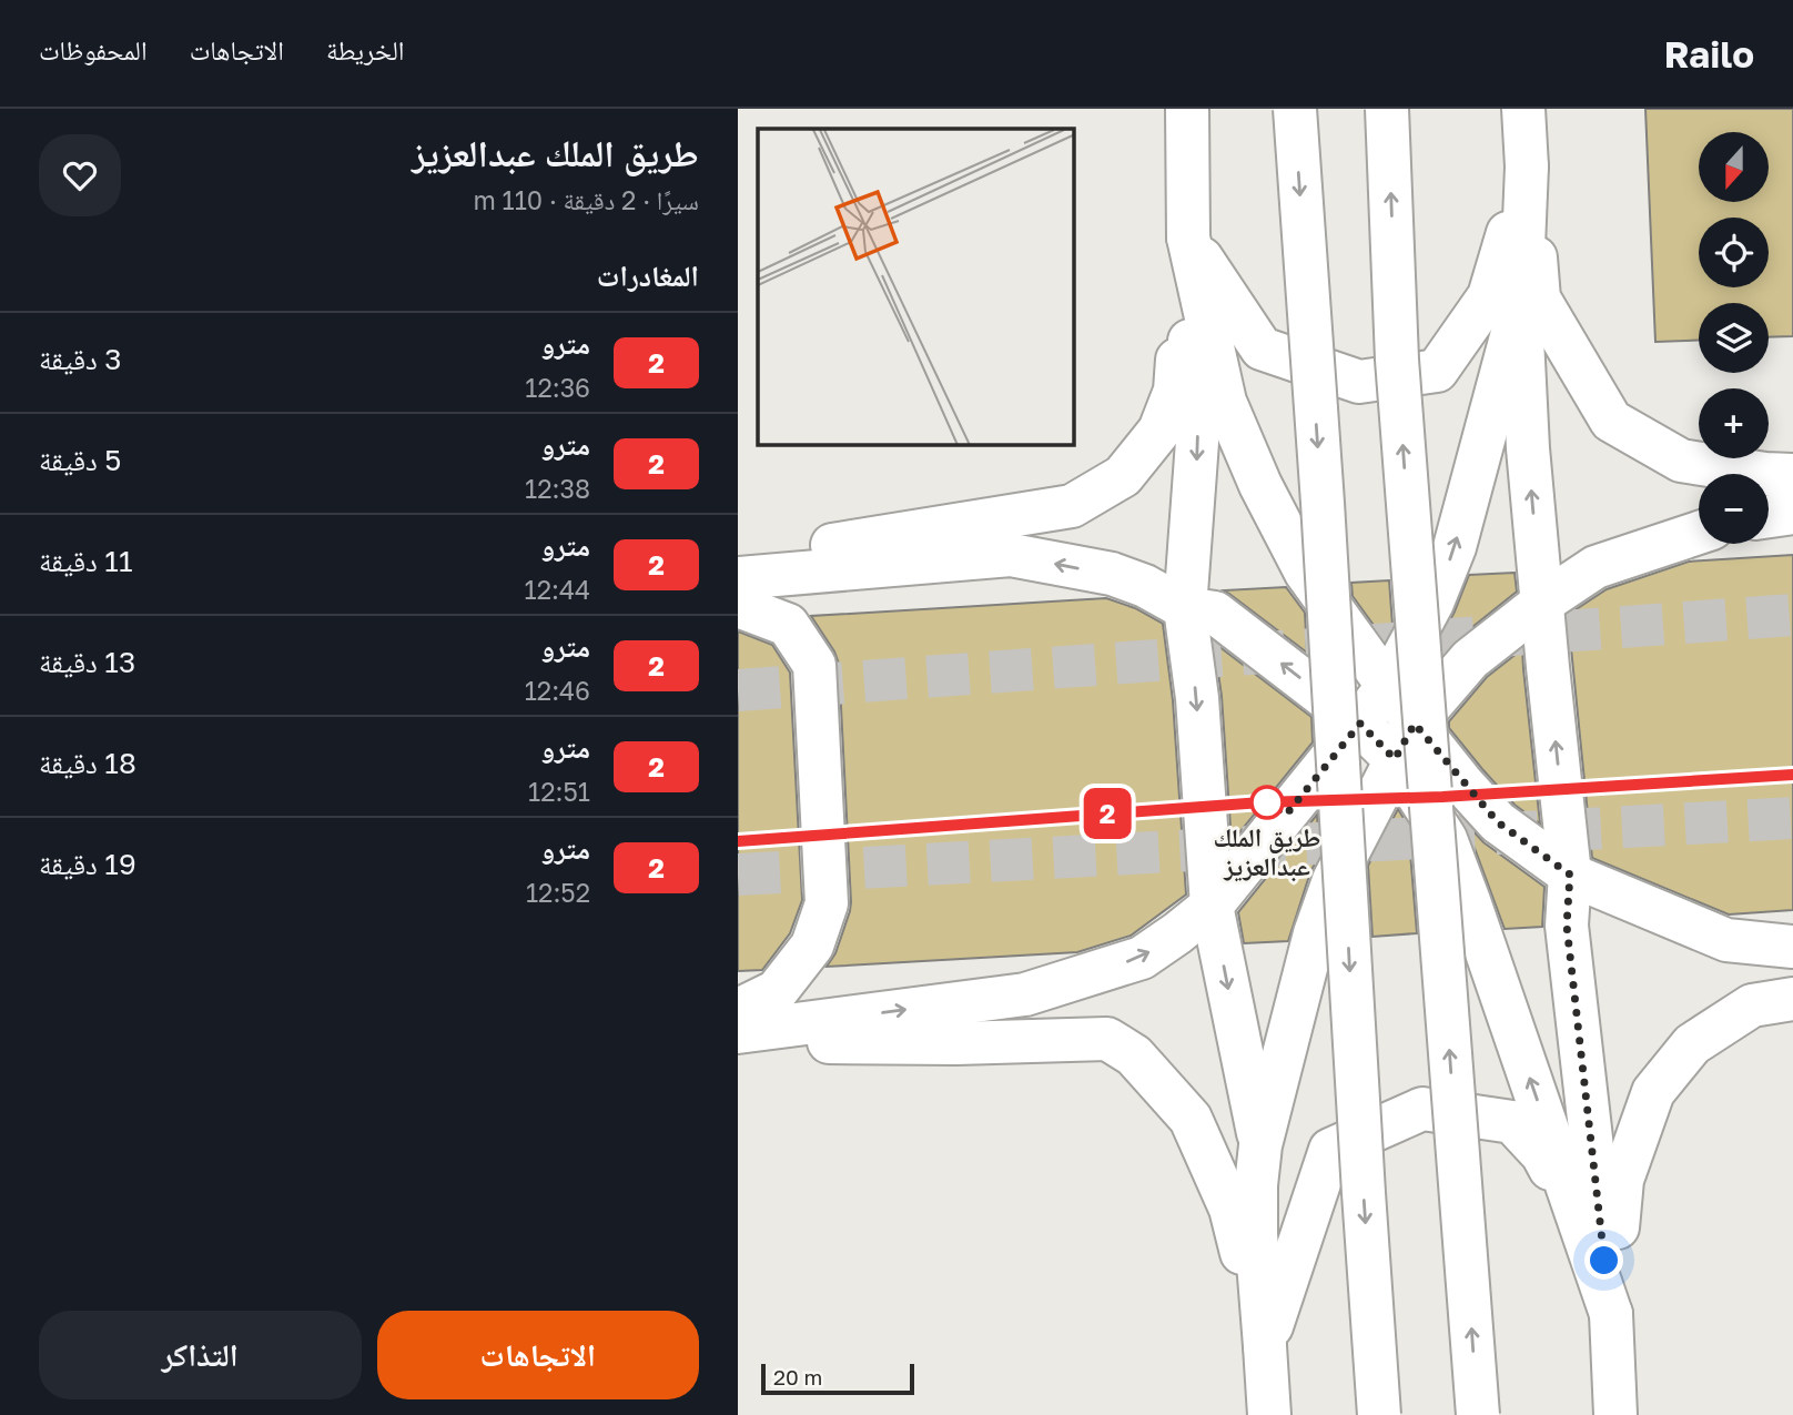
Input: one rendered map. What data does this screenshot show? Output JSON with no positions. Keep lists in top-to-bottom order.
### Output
{
  "places": ["طريق الملك عبدالعزيز"],
  "lines": ["metro line 2"],
  "scale_bar": "20 m",
  "north": "bottom",
  "page": {
    "header": "Railo",
    "nav": ["الخريطة", "الاتجاهات", "المحفوظات"],
    "on_map": "2",
    "heading": [
      ["طريق الملك عبدالعزيز", "سيرًا · 2 دقيقة · 110 m"],
      "المغادرات"
    ],
    "map_buttons": ["+", "−"],
    "list": [
      {
        "mark": "2",
        "name": "مترو",
        "note": "12:36",
        "value": "3 دقيقة"
      },
      {
        "mark": "2",
        "name": "مترو",
        "note": "12:38",
        "value": "5 دقيقة"
      },
      {
        "mark": "2",
        "name": "مترو",
        "note": "12:44",
        "value": "11 دقيقة"
      },
      {
        "mark": "2",
        "name": "مترو",
        "note": "12:46",
        "value": "13 دقيقة"
      },
      {
        "mark": "2",
        "name": "مترو",
        "note": "12:51",
        "value": "18 دقيقة"
      },
      {
        "mark": "2",
        "name": "مترو",
        "note": "12:52",
        "value": "19 دقيقة"
      }
    ],
    "buttons": ["الاتجاهات", "التذاكر"],
    "scale": "20 m"
  }
}
